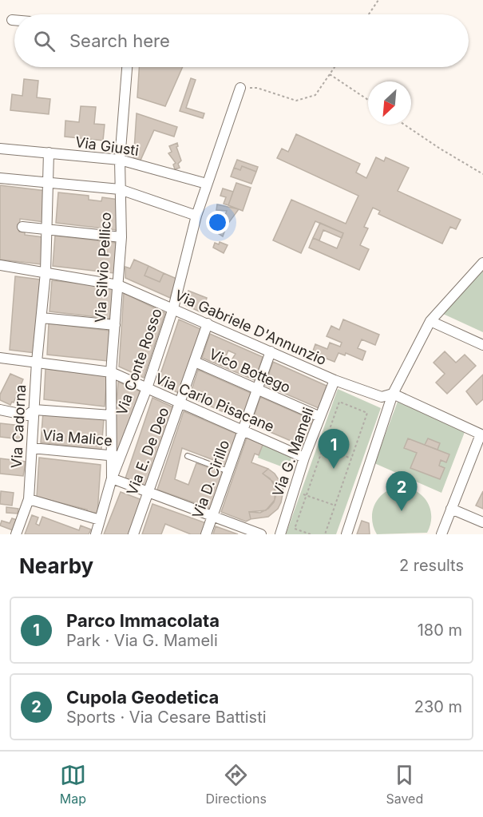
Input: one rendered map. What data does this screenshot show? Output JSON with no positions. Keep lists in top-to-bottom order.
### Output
{
  "streets": {
    "street": [
      "Via Giusti",
      "Via Silvio Pellico",
      "Via Gabriele D'Annunzio",
      "Via Conte Rosso",
      "Vico Bottego",
      "Via Carlo Pisacane",
      "Via Cadorna",
      "Via Malice",
      "Via E. De Deo",
      "Via G. Mameli",
      "Via D. Cirillo"
    ]
  },
  "crossings": [
    ["Via Giusti", "Via Silvio Pellico"],
    ["Via Giusti", "Via Conte Rosso"],
    ["Via Giusti", "Via Cadorna"],
    ["Via Silvio Pellico", "Via Gabriele D'Annunzio"],
    ["Via Silvio Pellico", "Via Conte Rosso"],
    ["Via Silvio Pellico", "Via Carlo Pisacane"],
    ["Via Silvio Pellico", "Via Malice"],
    ["Via Gabriele D'Annunzio", "Via Conte Rosso"],
    ["Via Gabriele D'Annunzio", "Via Cadorna"],
    ["Via Gabriele D'Annunzio", "Via E. De Deo"],
    ["Via Gabriele D'Annunzio", "Via G. Mameli"],
    ["Via Gabriele D'Annunzio", "Via D. Cirillo"],
    ["Via Conte Rosso", "Via Carlo Pisacane"],
    ["Via Conte Rosso", "Via Malice"],
    ["Vico Bottego", "Via E. De Deo"],
    ["Vico Bottego", "Via G. Mameli"],
    ["Vico Bottego", "Via D. Cirillo"],
    ["Via Carlo Pisacane", "Via Cadorna"],
    ["Via Carlo Pisacane", "Via E. De Deo"],
    ["Via Carlo Pisacane", "Via G. Mameli"],
    ["Via Carlo Pisacane", "Via D. Cirillo"],
    ["Via Cadorna", "Via Malice"]
  ],
  "north": "bottom left",
  "page": {
    "search": "Search here",
    "pins": ["1", "2"],
    "heading": ["Nearby", "2 results"],
    "list": [
      {
        "mark": "1",
        "name": "Parco Immacolata",
        "note": "Park · Via G. Mameli",
        "value": "180 m"
      },
      {
        "mark": "2",
        "name": "Cupola Geodetica",
        "note": "Sports · Via Cesare Battisti",
        "value": "230 m"
      }
    ],
    "nav": ["Map", "Directions", "Saved"]
  }
}
